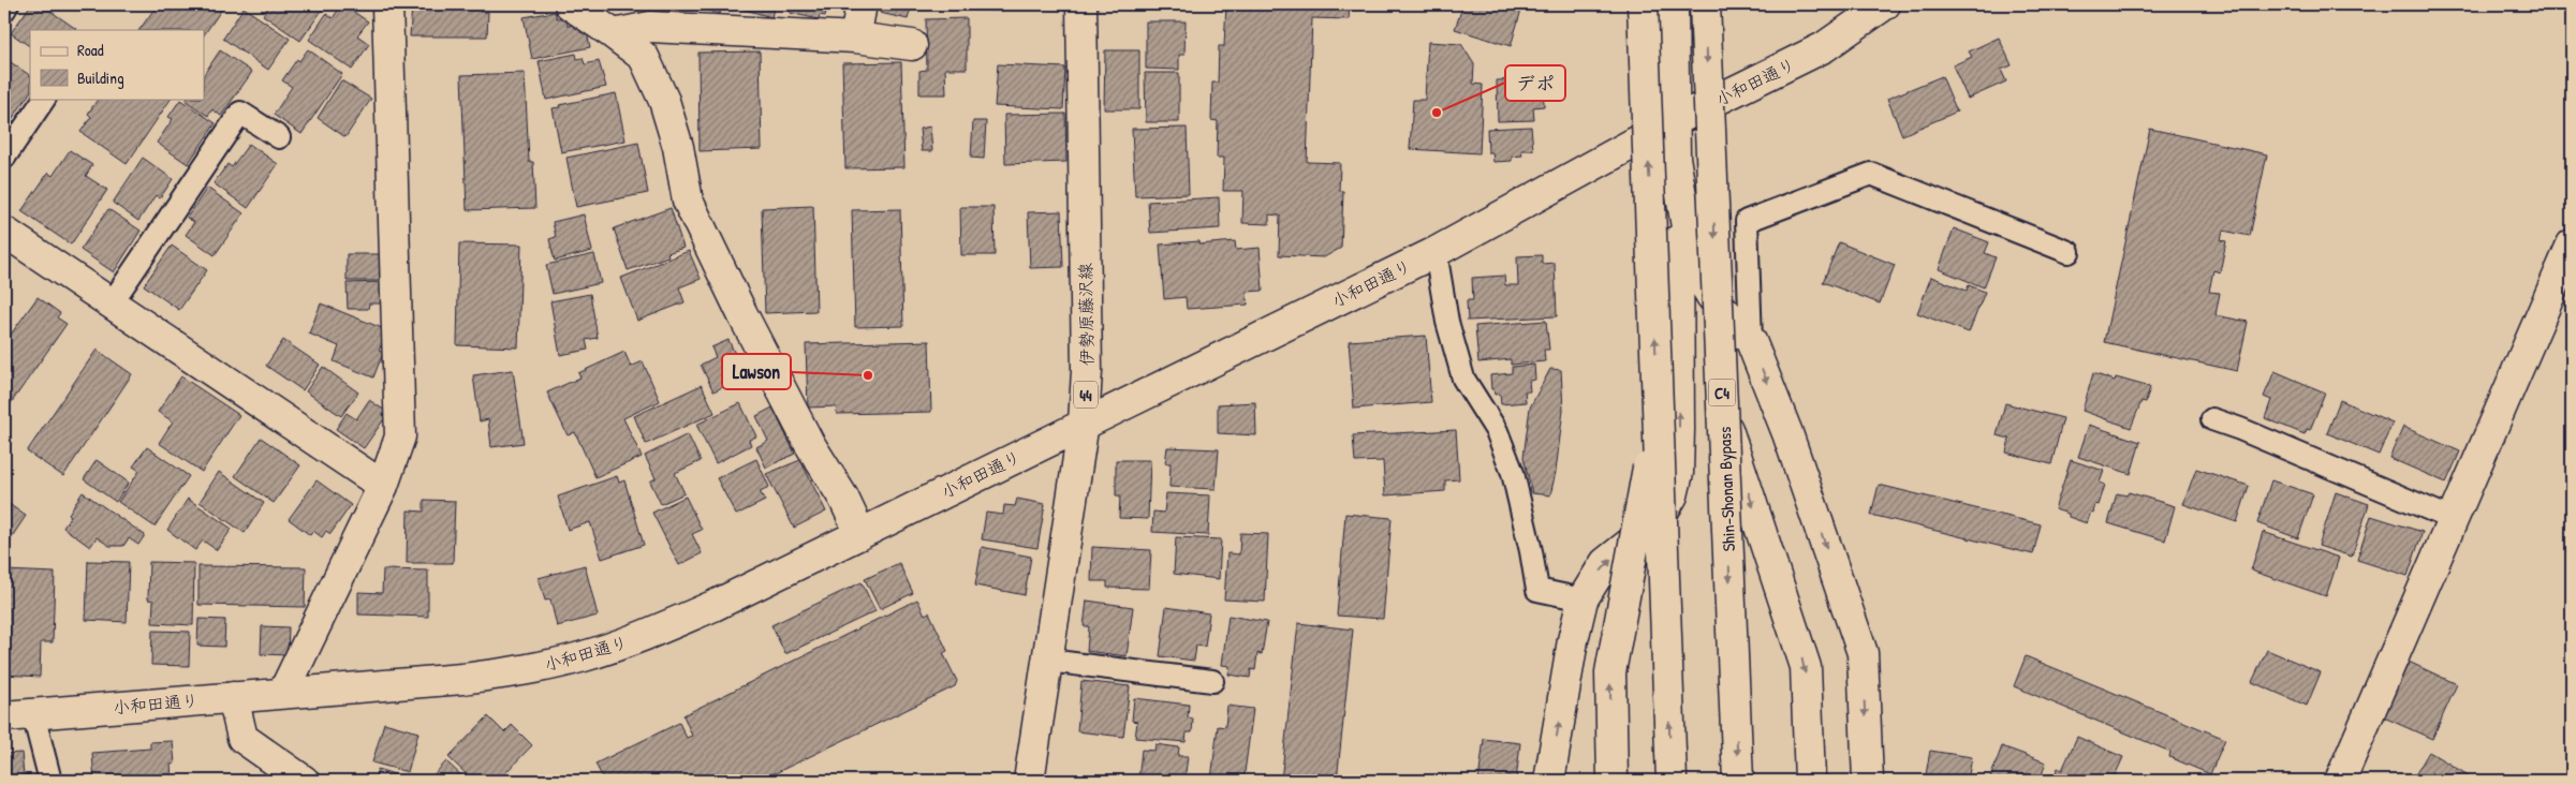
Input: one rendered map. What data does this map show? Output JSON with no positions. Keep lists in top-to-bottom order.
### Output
{
  "streets": {
    "main road": [
      "小和田通り",
      "伊勢原藤沢線",
      "C4",
      "44",
      "Shin-Shonan Bypass"
    ]
  },
  "crossings": [
    ["小和田通り", "伊勢原藤沢線"]
  ],
  "places": ["デポ", "Lawson"],
  "legend": ["Road", "Building"]
}
